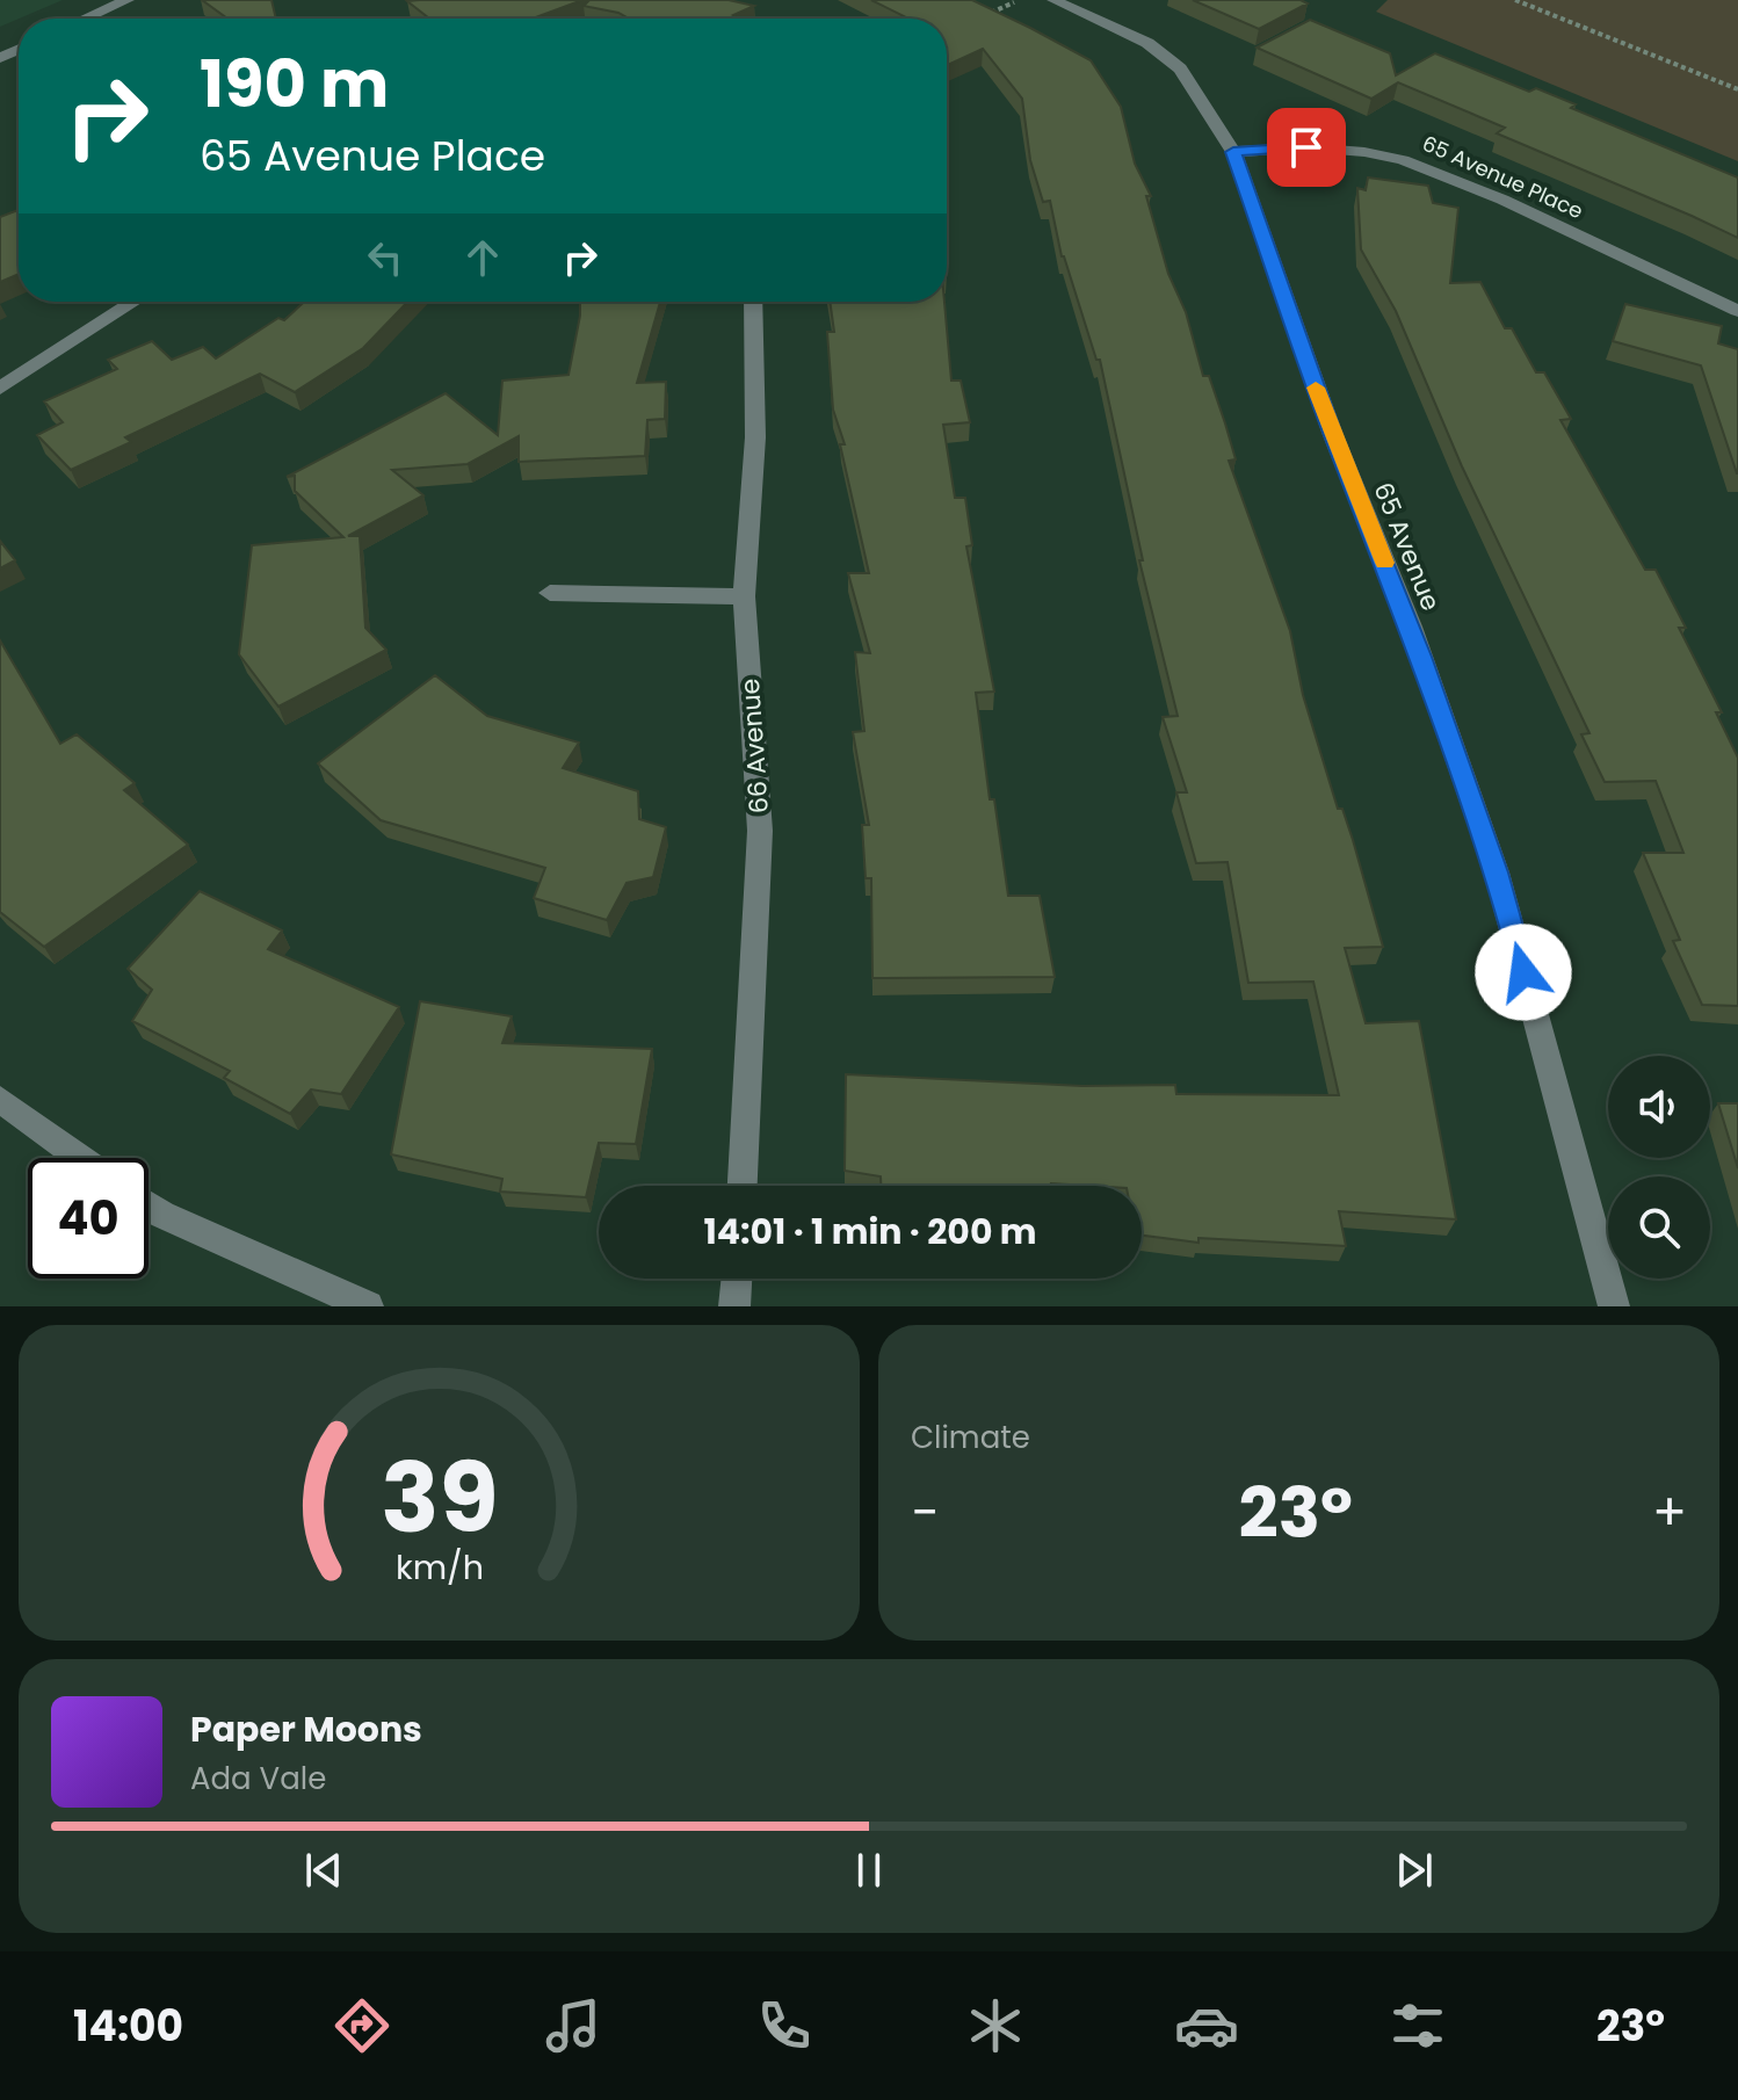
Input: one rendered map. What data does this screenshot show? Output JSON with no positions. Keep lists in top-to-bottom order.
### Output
{
  "streets": {
    "street": ["65 Avenue Place", "65 Avenue", "66 Avenue"]
  },
  "crossings": [
    ["65 Avenue Place", "65 Avenue"]
  ],
  "page": {
    "turn": ["190 m", "65 Avenue Place"],
    "limit": "40",
    "trip": "14:01 · 1 min · 200 m",
    "tile": "Climate",
    "heat": ["−", "23°", "+"],
    "song": ["Paper Moons", "Ada Vale"],
    "tabs": ["14:00", "23°"],
    "gauge": ["39", "km/h"]
  }
}
